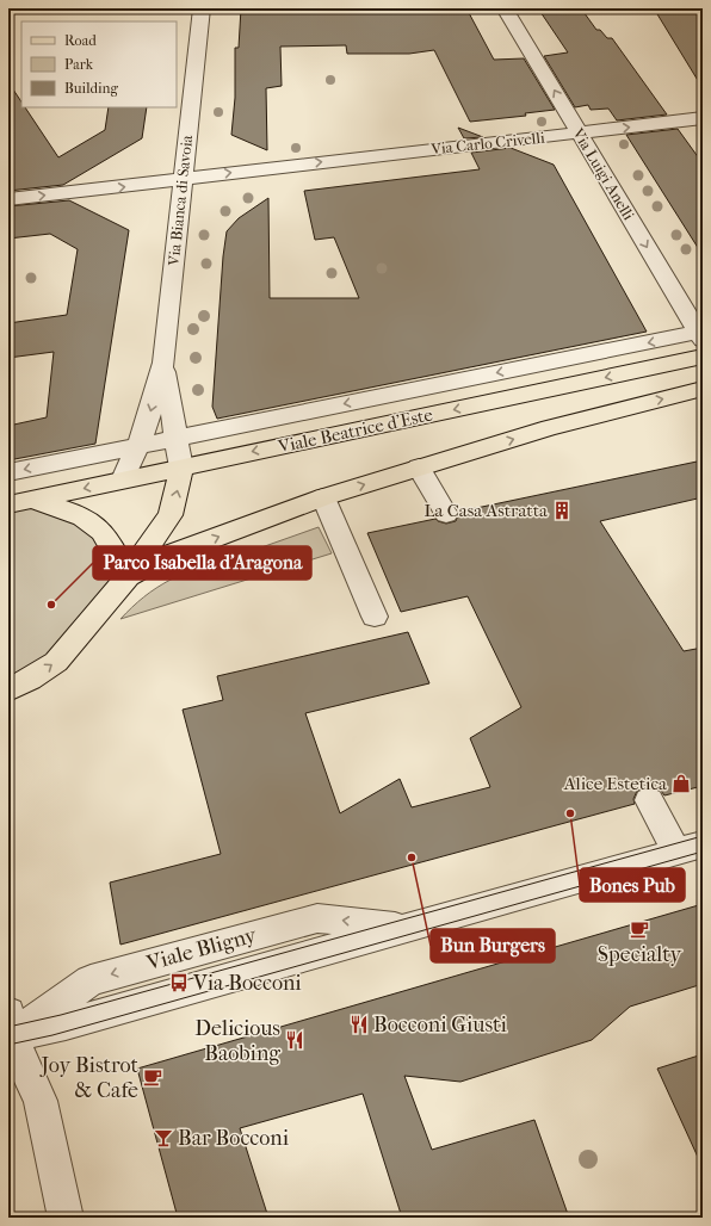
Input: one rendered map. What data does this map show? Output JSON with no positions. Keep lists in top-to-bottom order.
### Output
{
  "streets": {
    "main road": ["Viale Beatrice d'Este"],
    "street": [
      "Via Carlo Crivelli",
      "Via Luigi Anelli",
      "Via Bianca di Savoia",
      "Viale Bligny"
    ]
  },
  "crossings": [
    ["Via Carlo Crivelli", "Via Luigi Anelli"],
    ["Via Carlo Crivelli", "Via Bianca di Savoia"],
    ["Via Luigi Anelli", "Viale Beatrice d'Este"],
    ["Via Bianca di Savoia", "Viale Beatrice d'Este"]
  ],
  "one_way": ["Via Carlo Crivelli", "Viale Beatrice d'Este"],
  "places": {
    "building": ["La Casa Astratta"],
    "other": ["Parco Isabella d'Aragona", "Bones Pub", "Bun Burgers"],
    "shop": ["Alice Estetica"],
    "cafe": ["Specialty", "Joy Bistrot & Cafe"],
    "bus stop": ["Via Bocconi"],
    "restaurant": ["Bocconi Giusti", "Delicious Baobing"],
    "bar": ["Bar Bocconi"]
  },
  "legend": ["Road", "Park", "Building"]
}
